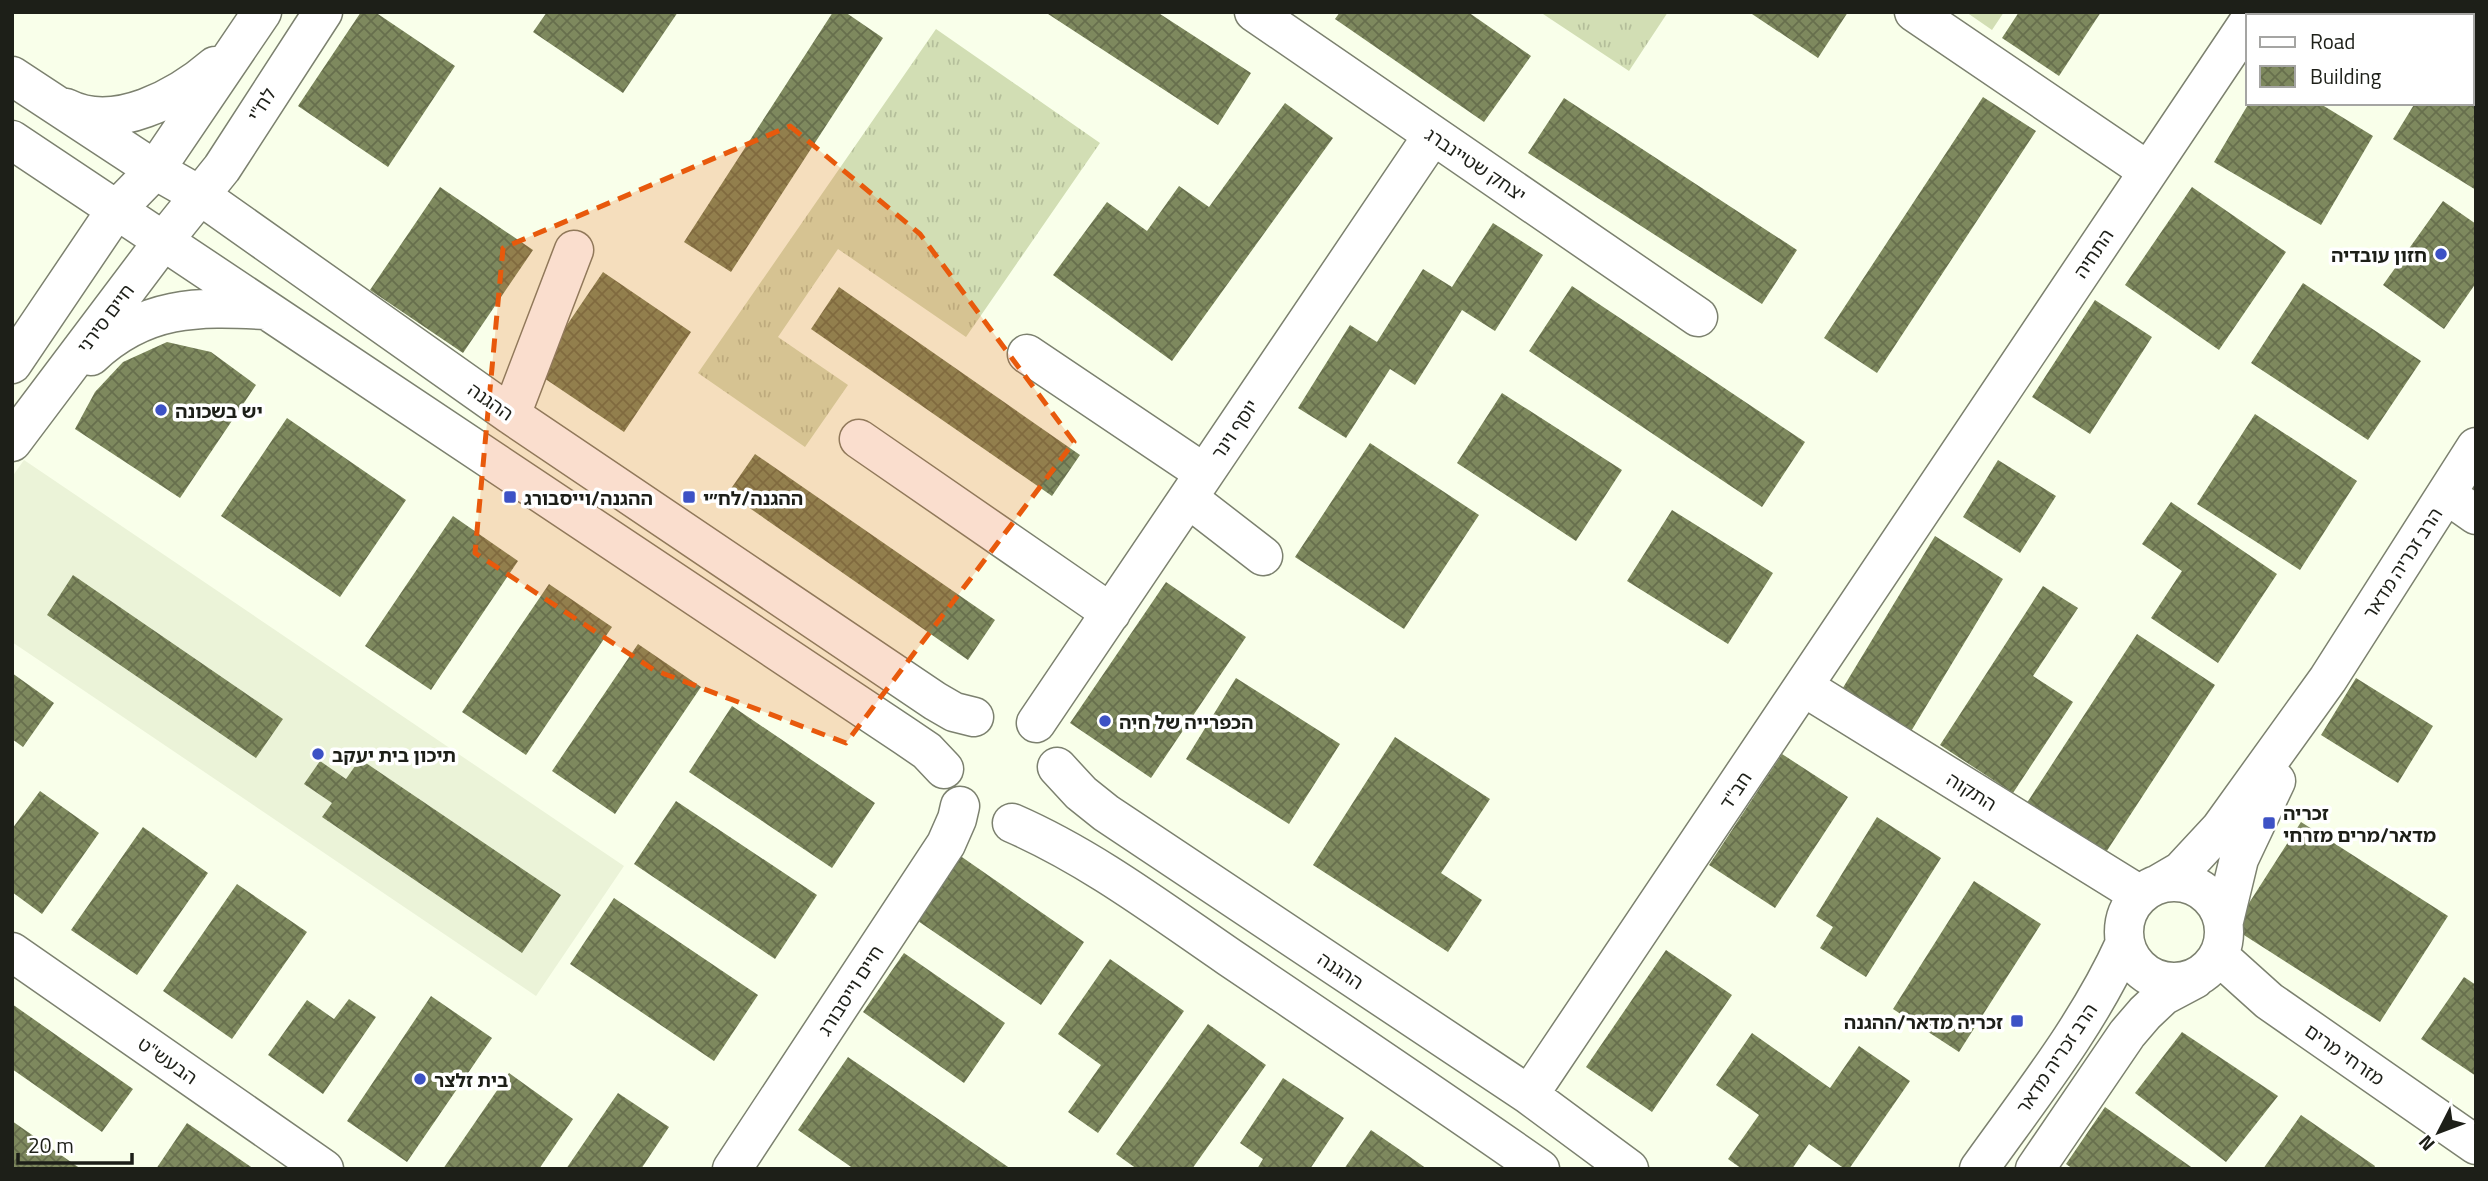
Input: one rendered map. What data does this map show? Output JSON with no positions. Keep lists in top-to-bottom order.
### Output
{
  "streets": {
    "street": [
      "לח\"י",
      "יצחק שטיינברג",
      "התחיה",
      "חיים סירני",
      "ההגנה",
      "יוסף וינר",
      "הרב זכריה מדאר",
      "חב\"ד",
      "התקוה",
      "חיים וייסבורג",
      "מזרחי מרים",
      "הבעש\"ט"
    ]
  },
  "crossings": [
    ["לח\"י", "חיים סירני"],
    ["לח\"י", "ההגנה"],
    ["יצחק שטיינברג", "יוסף וינר"],
    ["התחיה", "חב\"ד"],
    ["חיים סירני", "ההגנה"],
    ["ההגנה", "יוסף וינר"],
    ["ההגנה", "חב\"ד"],
    ["ההגנה", "חיים וייסבורג"],
    ["יוסף וינר", "חיים וייסבורג"],
    ["הרב זכריה מדאר", "התקוה"],
    ["הרב זכריה מדאר", "מזרחי מרים"],
    ["חב\"ד", "התקוה"],
    ["התקוה", "מזרחי מרים"]
  ],
  "places": {
    "other": [
      "חזון עובדיה",
      "יש בשכונה",
      "הכפרייה של חיה",
      "תיכון בית יעקב",
      "בית זלצר"
    ],
    "transit": [
      "ההגנה/וייסבורג",
      "ההגנה/לח״י",
      "זכריה מדאר/מרים מזרחי",
      "זכריה מדאר/ההגנה"
    ]
  },
  "legend": ["Road", "Building"],
  "scale_bar": "20 m",
  "north": "bottom left"
}
